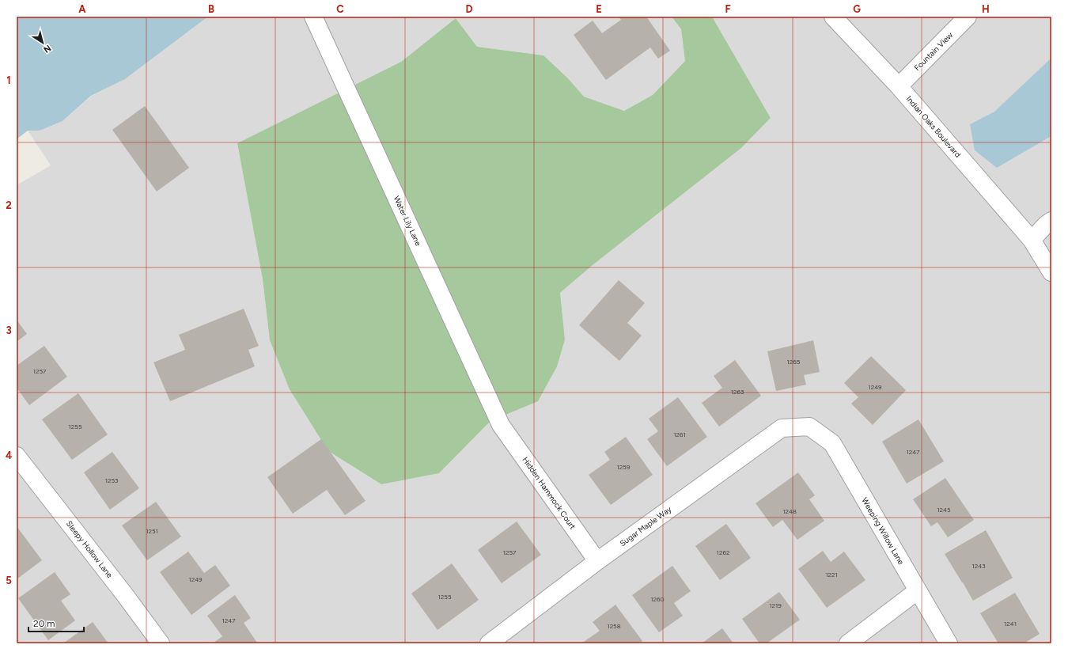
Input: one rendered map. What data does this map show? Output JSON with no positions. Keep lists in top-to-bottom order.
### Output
{
  "streets": {
    "street": [
      "Fountain View",
      "Indian Oaks Boulevard",
      "Water Lily Lane",
      "Hidden Hammock Court",
      "Sugar Maple Way",
      "Weeping Willow Lane",
      "Sleepy Hollow Lane"
    ]
  },
  "crossings": [
    ["Fountain View", "Indian Oaks Boulevard"],
    ["Water Lily Lane", "Hidden Hammock Court"],
    ["Hidden Hammock Court", "Sugar Maple Way"],
    ["Sugar Maple Way", "Weeping Willow Lane"]
  ],
  "house_numbers": [
    "1265",
    "1257",
    "1249",
    "1263",
    "1255",
    "1261",
    "1247",
    "1259",
    "1253",
    "1245",
    "1248",
    "1251",
    "1257",
    "1262",
    "1243",
    "1221",
    "1249",
    "1255",
    "1260",
    "1219",
    "1247",
    "1241",
    "1258"
  ],
  "scale_bar": "20 m",
  "north": "bottom right",
  "grid": {
    "columns": [
      "A",
      "B",
      "C",
      "D",
      "E",
      "F",
      "G",
      "H"
    ],
    "rows": [
      "1",
      "2",
      "3",
      "4",
      "5"
    ]
  }
}
